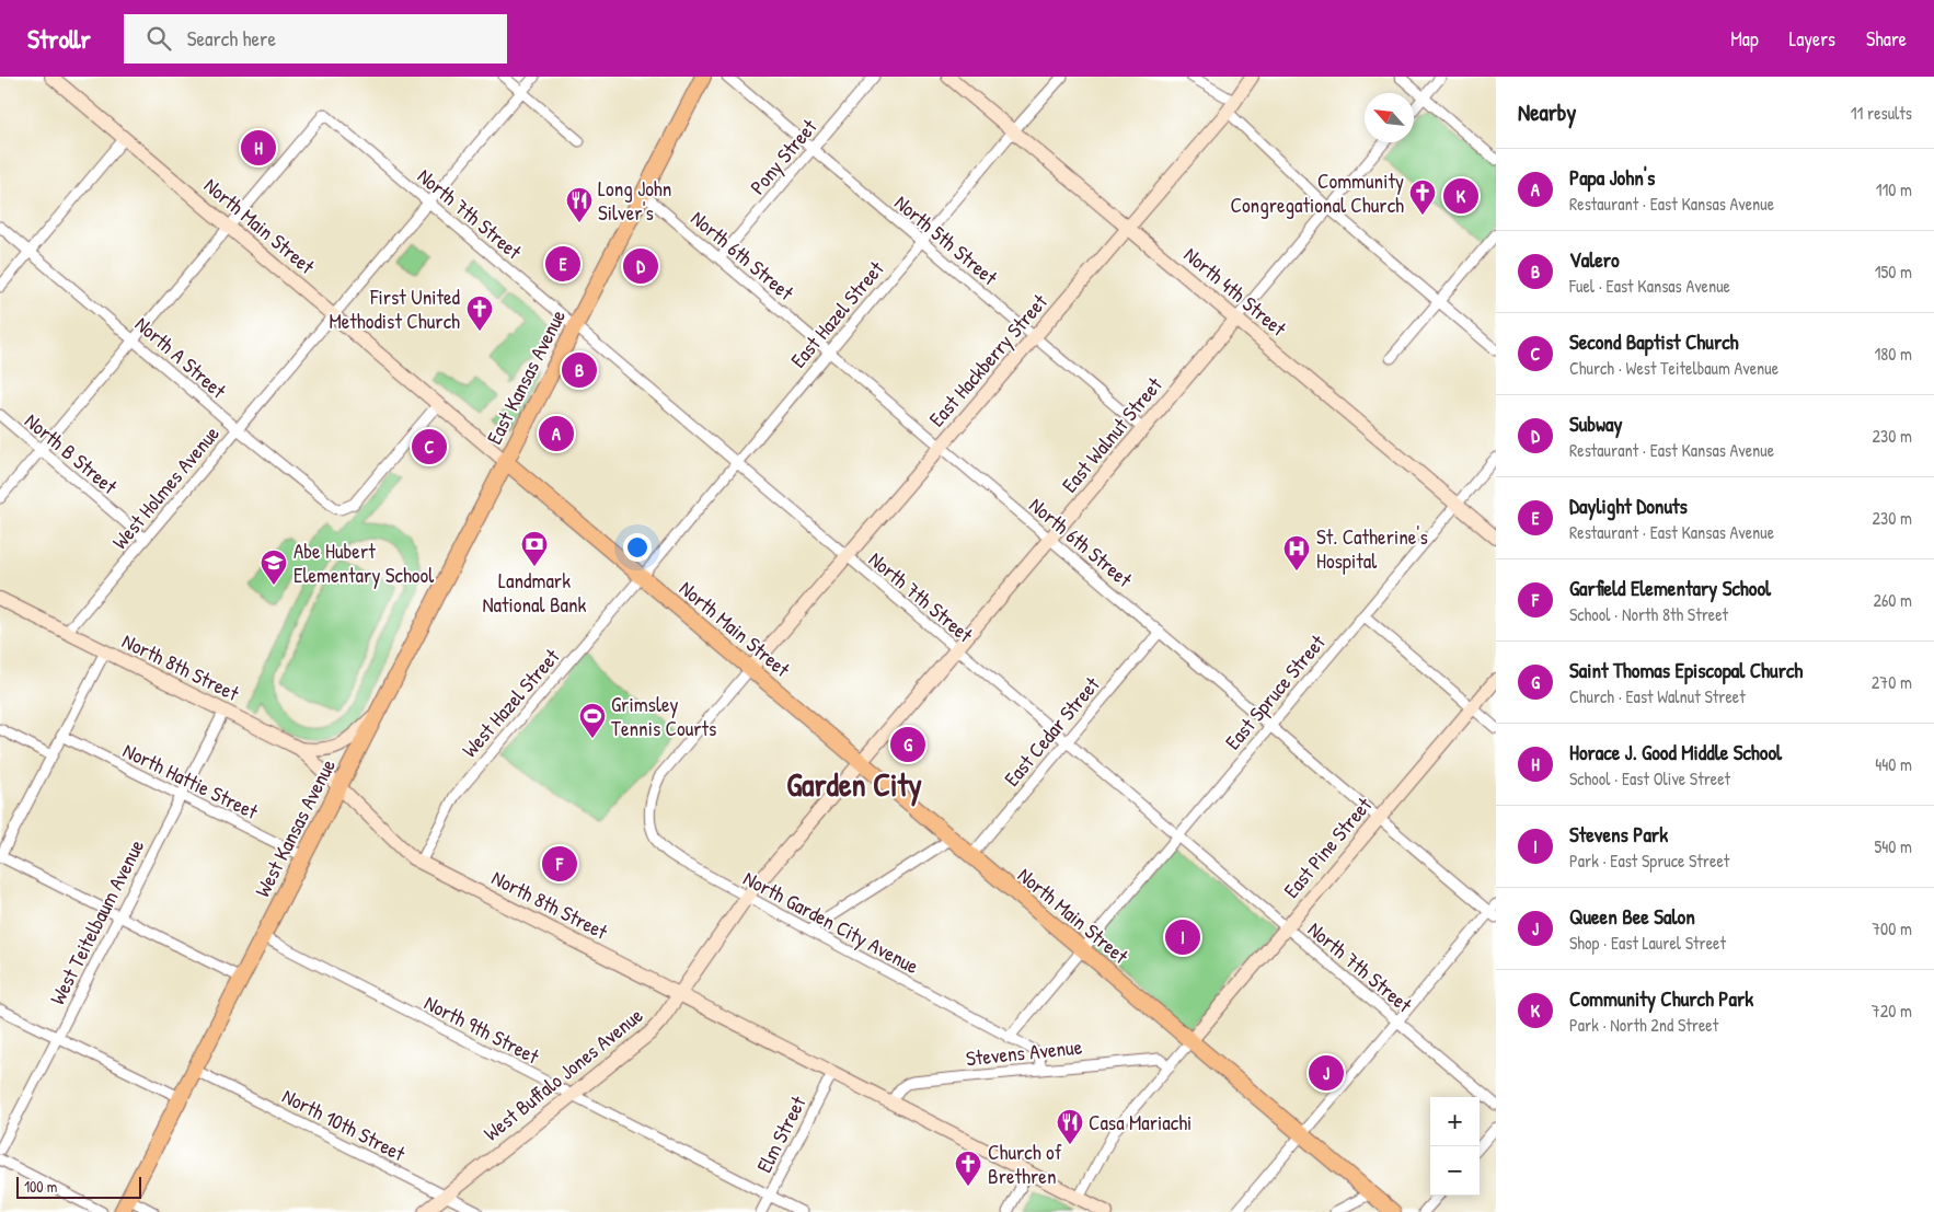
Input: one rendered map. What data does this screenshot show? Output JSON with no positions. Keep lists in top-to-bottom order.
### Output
{
  "streets": {
    "main road": ["North Main Street", "East Kansas Avenue", "West Kansas Avenue"],
    "street": [
      "Pony Street",
      "North 7th Street",
      "North 5th Street",
      "North 6th Street",
      "North 4th Street",
      "East Hazel Street",
      "North A Street",
      "East Hackberry Street",
      "East Walnut Street",
      "North B Street",
      "West Holmes Avenue",
      "North 8th Street",
      "East Spruce Street",
      "West Hazel Street",
      "East Cedar Street",
      "North Hattie Street",
      "East Pine Street",
      "West Teitelbaum Avenue",
      "North Garden City Avenue",
      "North 9th Street",
      "Stevens Avenue",
      "West Buffalo Jones Avenue",
      "North 10th Street",
      "Elm Street"
    ]
  },
  "crossings": [
    ["Pony Street", "North 5th Street"],
    ["Pony Street", "North 6th Street"],
    ["North 7th Street", "North Main Street"],
    ["North 7th Street", "East Hazel Street"],
    ["North 7th Street", "East Hackberry Street"],
    ["North 7th Street", "East Kansas Avenue"],
    ["North 7th Street", "East Walnut Street"],
    ["North 7th Street", "West Holmes Avenue"],
    ["North 7th Street", "East Spruce Street"],
    ["North 7th Street", "East Cedar Street"],
    ["North 7th Street", "East Pine Street"],
    ["North Main Street", "East Hazel Street"],
    ["North Main Street", "North A Street"],
    ["North Main Street", "East Hackberry Street"],
    ["North Main Street", "East Kansas Avenue"],
    ["North Main Street", "East Walnut Street"],
    ["North Main Street", "West Holmes Avenue"],
    ["North Main Street", "East Spruce Street"],
    ["North Main Street", "West Hazel Street"],
    ["North Main Street", "East Cedar Street"],
    ["North Main Street", "West Kansas Avenue"],
    ["North Main Street", "East Pine Street"],
    ["North Main Street", "North Garden City Avenue"],
    ["North 5th Street", "East Hazel Street"],
    ["North 5th Street", "East Hackberry Street"],
    ["North 5th Street", "East Walnut Street"],
    ["North 6th Street", "East Hazel Street"],
    ["North 6th Street", "East Hackberry Street"],
    ["North 6th Street", "East Kansas Avenue"],
    ["North 6th Street", "East Walnut Street"],
    ["North 6th Street", "East Spruce Street"],
    ["North 6th Street", "East Cedar Street"],
    ["North 6th Street", "East Pine Street"],
    ["North 4th Street", "East Hazel Street"],
    ["North 4th Street", "East Hackberry Street"],
    ["North 4th Street", "East Walnut Street"],
    ["North 4th Street", "East Spruce Street"],
    ["East Hazel Street", "West Hazel Street"],
    ["North A Street", "West Holmes Avenue"],
    ["East Hackberry Street", "North Garden City Avenue"],
    ["East Kansas Avenue", "West Kansas Avenue"],
    ["East Walnut Street", "North Garden City Avenue"],
    ["East Walnut Street", "West Buffalo Jones Avenue"],
    ["North B Street", "West Holmes Avenue"],
    ["West Holmes Avenue", "North 8th Street"],
    ["North 8th Street", "West Hazel Street"],
    ["North 8th Street", "West Kansas Avenue"],
    ["North 8th Street", "West Teitelbaum Avenue"],
    ["North 8th Street", "Stevens Avenue"],
    ["North 8th Street", "West Buffalo Jones Avenue"],
    ["North 8th Street", "Elm Street"],
    ["East Spruce Street", "North Garden City Avenue"],
    ["North Hattie Street", "West Kansas Avenue"],
    ["North Hattie Street", "West Teitelbaum Avenue"],
    ["West Kansas Avenue", "North 9th Street"],
    ["West Kansas Avenue", "North 10th Street"],
    ["North Garden City Avenue", "Stevens Avenue"],
    ["North Garden City Avenue", "West Buffalo Jones Avenue"],
    ["North 9th Street", "West Buffalo Jones Avenue"],
    ["North 9th Street", "Elm Street"],
    ["West Buffalo Jones Avenue", "North 10th Street"]
  ],
  "districts": ["Garden City"],
  "places": {
    "church": ["Community Congregational Church", "First United Methodist Church", "Church of Brethren"],
    "restaurant": ["Long John Silver's", "Casa Mariachi"],
    "bank": ["Landmark National Bank"],
    "hospital": ["St. Catherine's Hospital"],
    "school or university": ["Abe Hubert Elementary School"],
    "sports": ["Grimsley Tennis Courts"]
  },
  "scale_bar": "100 m",
  "north": "top left",
  "page": {
    "header": "Strollr",
    "search": "Search here",
    "nav": ["Map", "Layers", "Share"],
    "heading": ["Nearby", "11 results"],
    "pins": [
      "H",
      "K",
      "E",
      "D",
      "B",
      "A",
      "C",
      "G",
      "F",
      "I",
      "J"
    ],
    "list": [
      {
        "mark": "A",
        "name": "Papa John's",
        "note": "Restaurant · East Kansas Avenue",
        "value": "110 m"
      },
      {
        "mark": "B",
        "name": "Valero",
        "note": "Fuel · East Kansas Avenue",
        "value": "150 m"
      },
      {
        "mark": "C",
        "name": "Second Baptist Church",
        "note": "Church · West Teitelbaum Avenue",
        "value": "180 m"
      },
      {
        "mark": "D",
        "name": "Subway",
        "note": "Restaurant · East Kansas Avenue",
        "value": "230 m"
      },
      {
        "mark": "E",
        "name": "Daylight Donuts",
        "note": "Restaurant · East Kansas Avenue",
        "value": "230 m"
      },
      {
        "mark": "F",
        "name": "Garfield Elementary School",
        "note": "School · North 8th Street",
        "value": "260 m"
      },
      {
        "mark": "G",
        "name": "Saint Thomas Episcopal Church",
        "note": "Church · East Walnut Street",
        "value": "270 m"
      },
      {
        "mark": "H",
        "name": "Horace J. Good Middle School",
        "note": "School · East Olive Street",
        "value": "440 m"
      },
      {
        "mark": "I",
        "name": "Stevens Park",
        "note": "Park · East Spruce Street",
        "value": "540 m"
      },
      {
        "mark": "J",
        "name": "Queen Bee Salon",
        "note": "Shop · East Laurel Street",
        "value": "700 m"
      },
      {
        "mark": "K",
        "name": "Community Church Park",
        "note": "Park · North 2nd Street",
        "value": "720 m"
      }
    ],
    "map_buttons": ["+", "−"],
    "scale": "100 m"
  }
}
